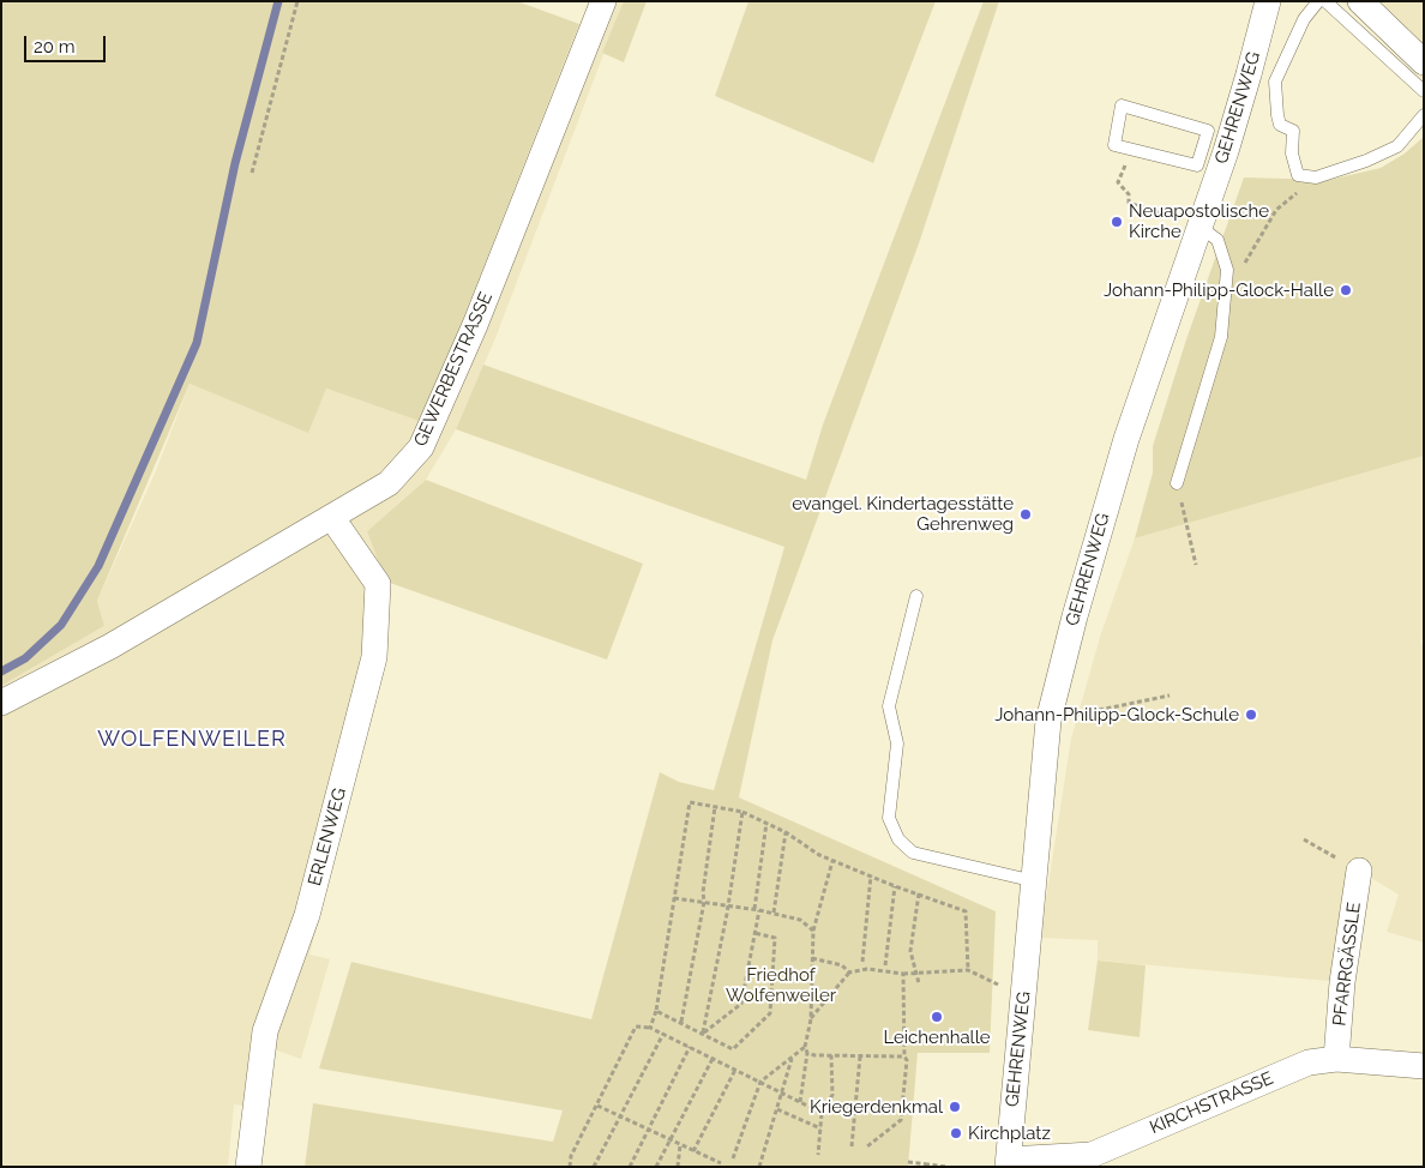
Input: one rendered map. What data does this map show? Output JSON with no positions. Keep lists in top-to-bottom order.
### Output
{
  "streets": {
    "street": [
      "GEHRENWEG",
      "GEWERBESTRASSE",
      "ERLENWEG",
      "PFARRGÄSSLE",
      "KIRCHSTRASSE"
    ]
  },
  "crossings": [
    ["GEHRENWEG", "KIRCHSTRASSE"],
    ["GEWERBESTRASSE", "ERLENWEG"],
    ["PFARRGÄSSLE", "KIRCHSTRASSE"]
  ],
  "districts": ["WOLFENWEILER"],
  "parks": ["Friedhof Wolfenweiler"],
  "places": [
    "Neuapostolische Kirche",
    "Johann-Philipp-Glock-Halle",
    "evangel. Kindertagesstätte Gehrenweg",
    "Johann-Philipp-Glock-Schule",
    "Leichenhalle",
    "Kriegerdenkmal",
    "Kirchplatz"
  ],
  "scale_bar": "20 m"
}
